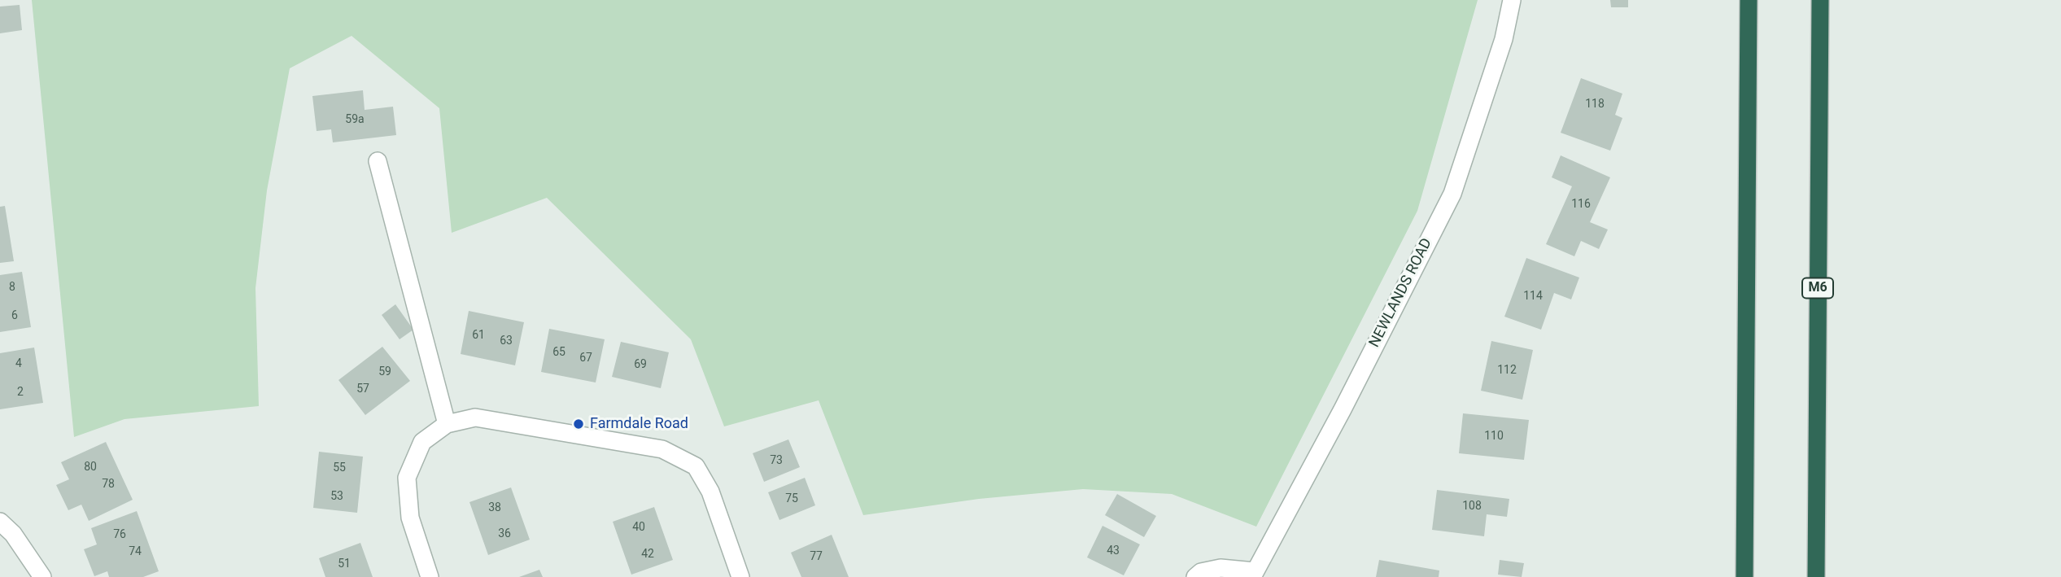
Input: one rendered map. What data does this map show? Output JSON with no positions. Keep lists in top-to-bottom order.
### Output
{
  "streets": {
    "highway": ["M6"],
    "street": ["NEWLANDS ROAD"]
  },
  "places": ["Farmdale Road"],
  "house_numbers": [
    "118",
    "59a",
    "116",
    "8",
    "114",
    "6",
    "61",
    "63",
    "65",
    "67",
    "4",
    "69",
    "112",
    "59",
    "57",
    "2",
    "110",
    "73",
    "80",
    "55",
    "78",
    "53",
    "75",
    "108",
    "38",
    "40",
    "36",
    "76",
    "43",
    "74",
    "42",
    "77",
    "51"
  ]
}
